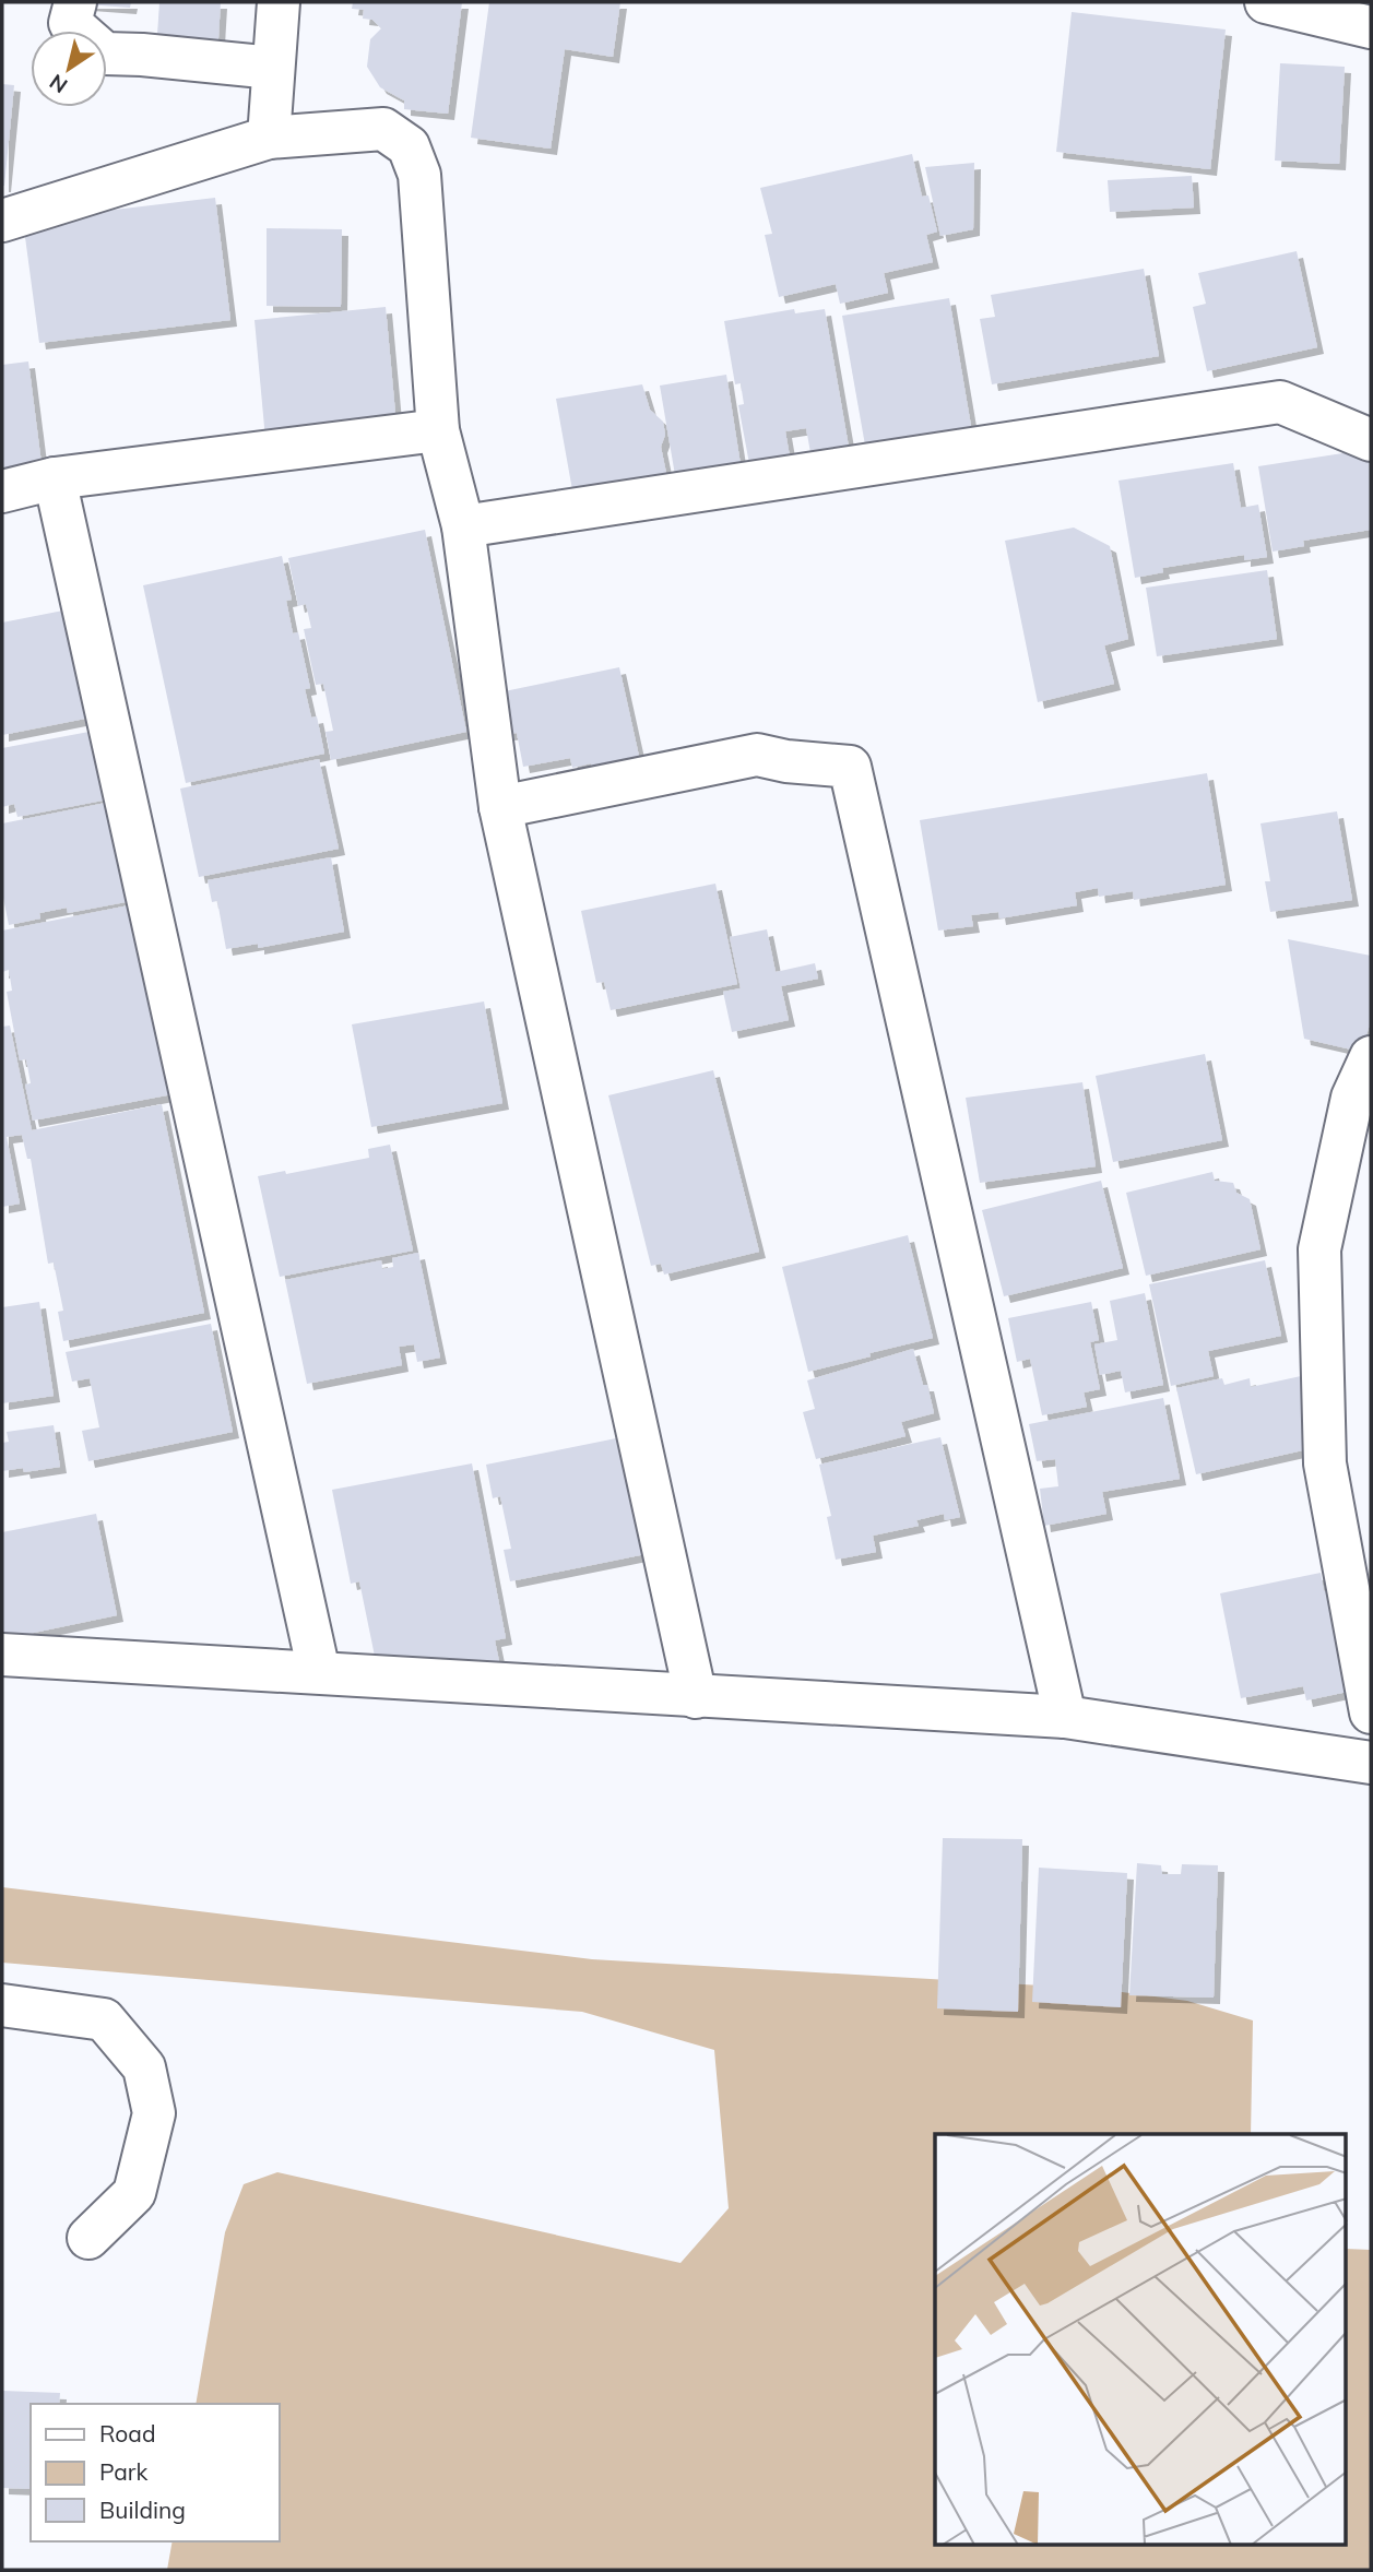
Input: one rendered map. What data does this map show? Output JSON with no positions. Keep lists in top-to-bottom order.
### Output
{
  "legend": ["Road", "Park", "Building"],
  "north": "bottom left"
}
